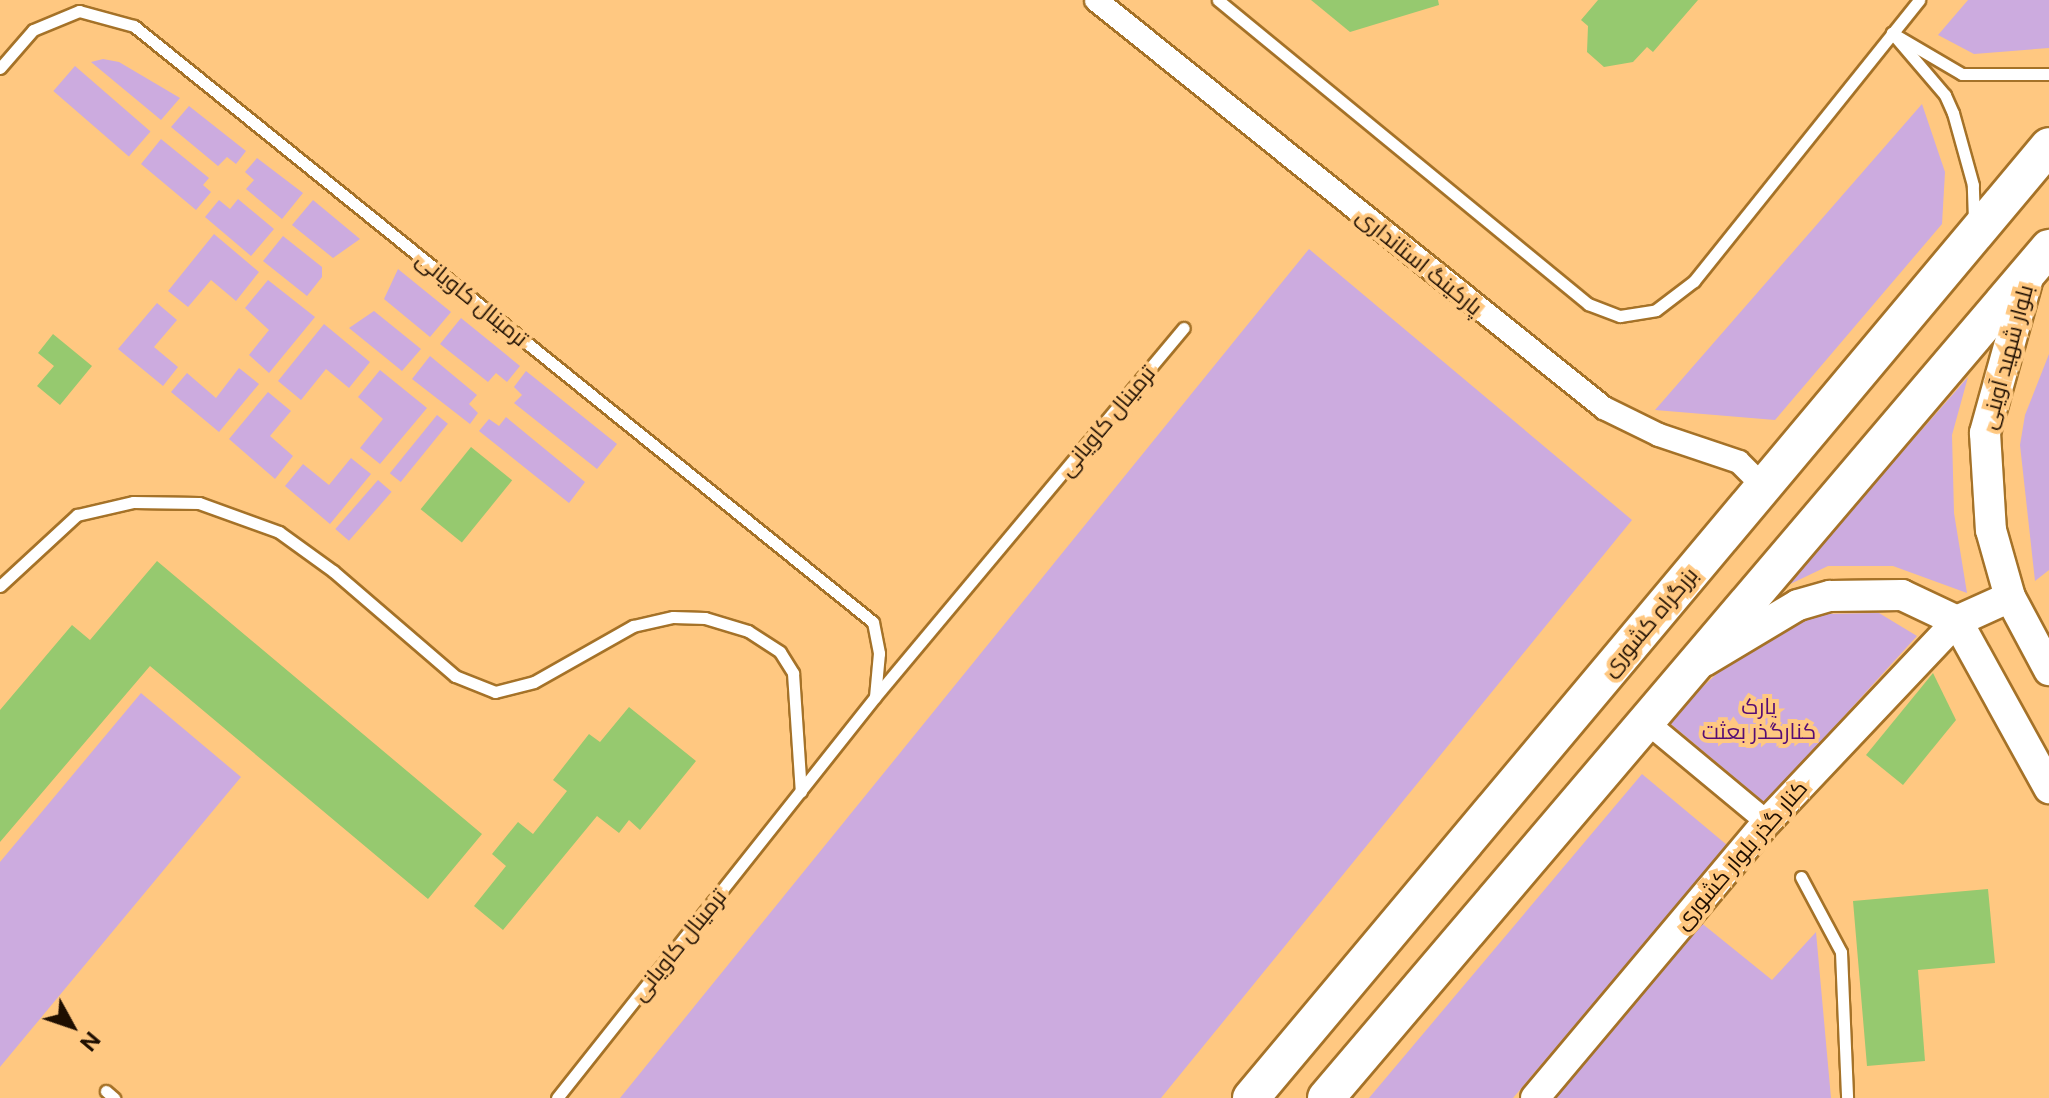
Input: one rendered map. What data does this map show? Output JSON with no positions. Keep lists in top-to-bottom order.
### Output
{
  "streets": {
    "highway": ["بزرگراه کشوری"],
    "main road": ["بلوار شهید آوینی"],
    "street": ["پارکینگ استانداری", "کنار گذر بلوار کشوری"],
    "lane": ["ترمینال کاویانی"]
  },
  "crossings": [
    ["پارکینگ استانداری", "بزرگراه کشوری"]
  ],
  "parks": ["پارک کنارگذر بعثت"],
  "north": "bottom right"
}
